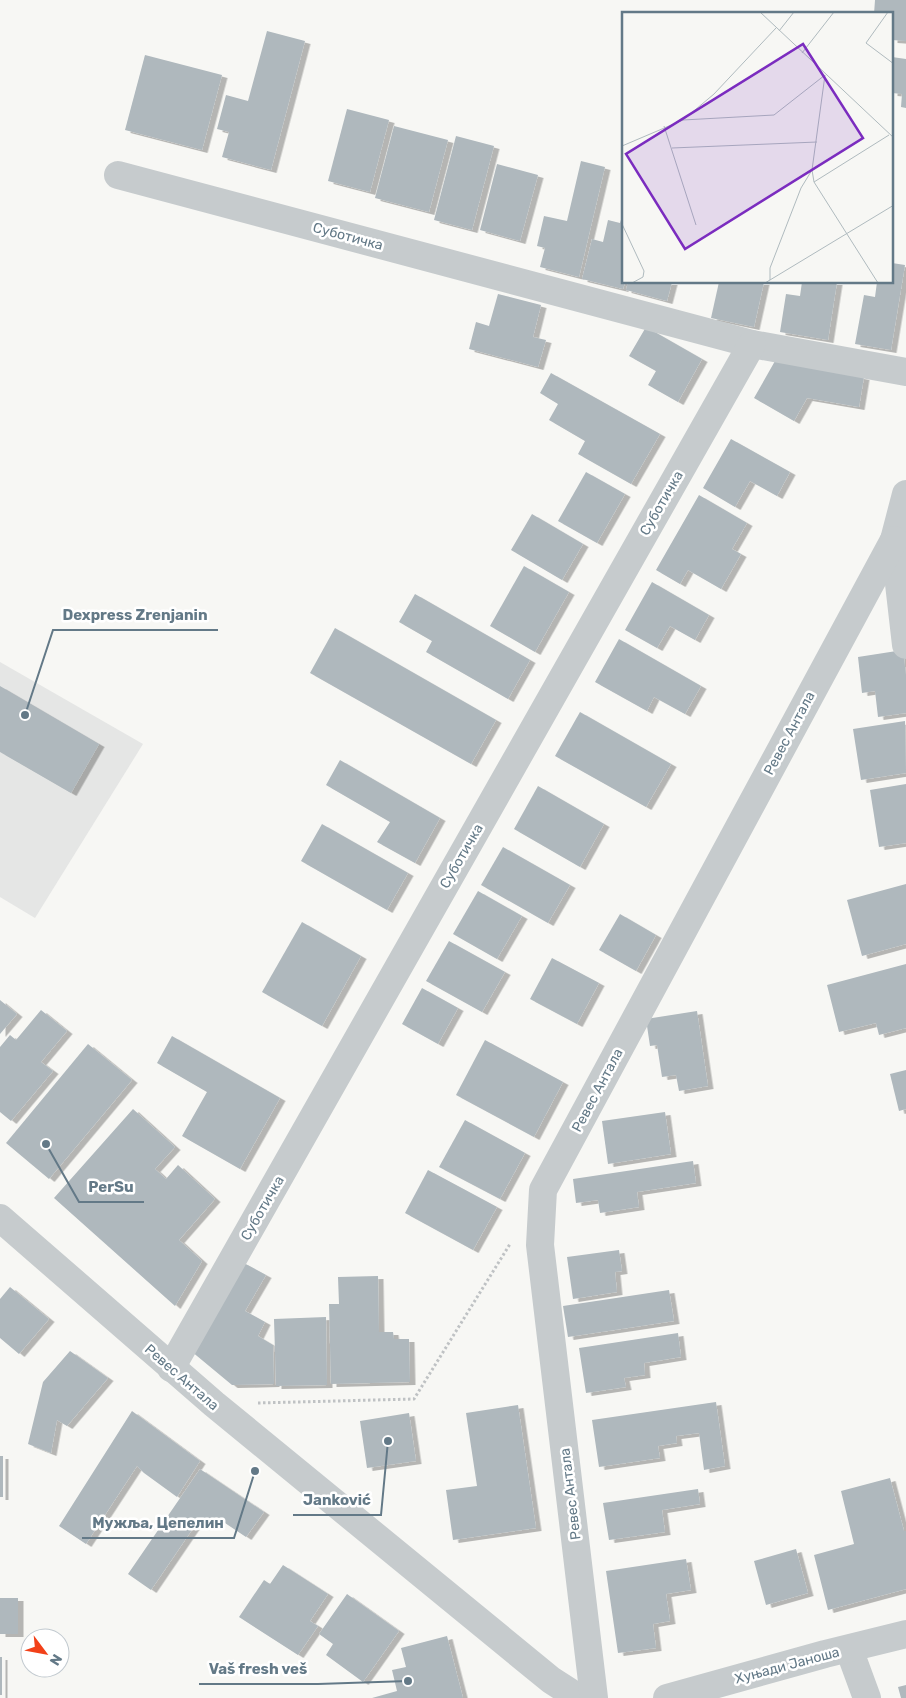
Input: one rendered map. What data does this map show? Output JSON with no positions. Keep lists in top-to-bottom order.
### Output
{
  "streets": {
    "street": ["Суботичка", "Ревес Антала", "Хуњади Јаноша"]
  },
  "crossings": [
    ["Суботичка", "Ревес Антала"]
  ],
  "places": [
    "Dexpress Zrenjanin",
    "PerSu",
    "Janković",
    "Мужља, Цепелин",
    "Vaš fresh veš"
  ],
  "north": "bottom right"
}
